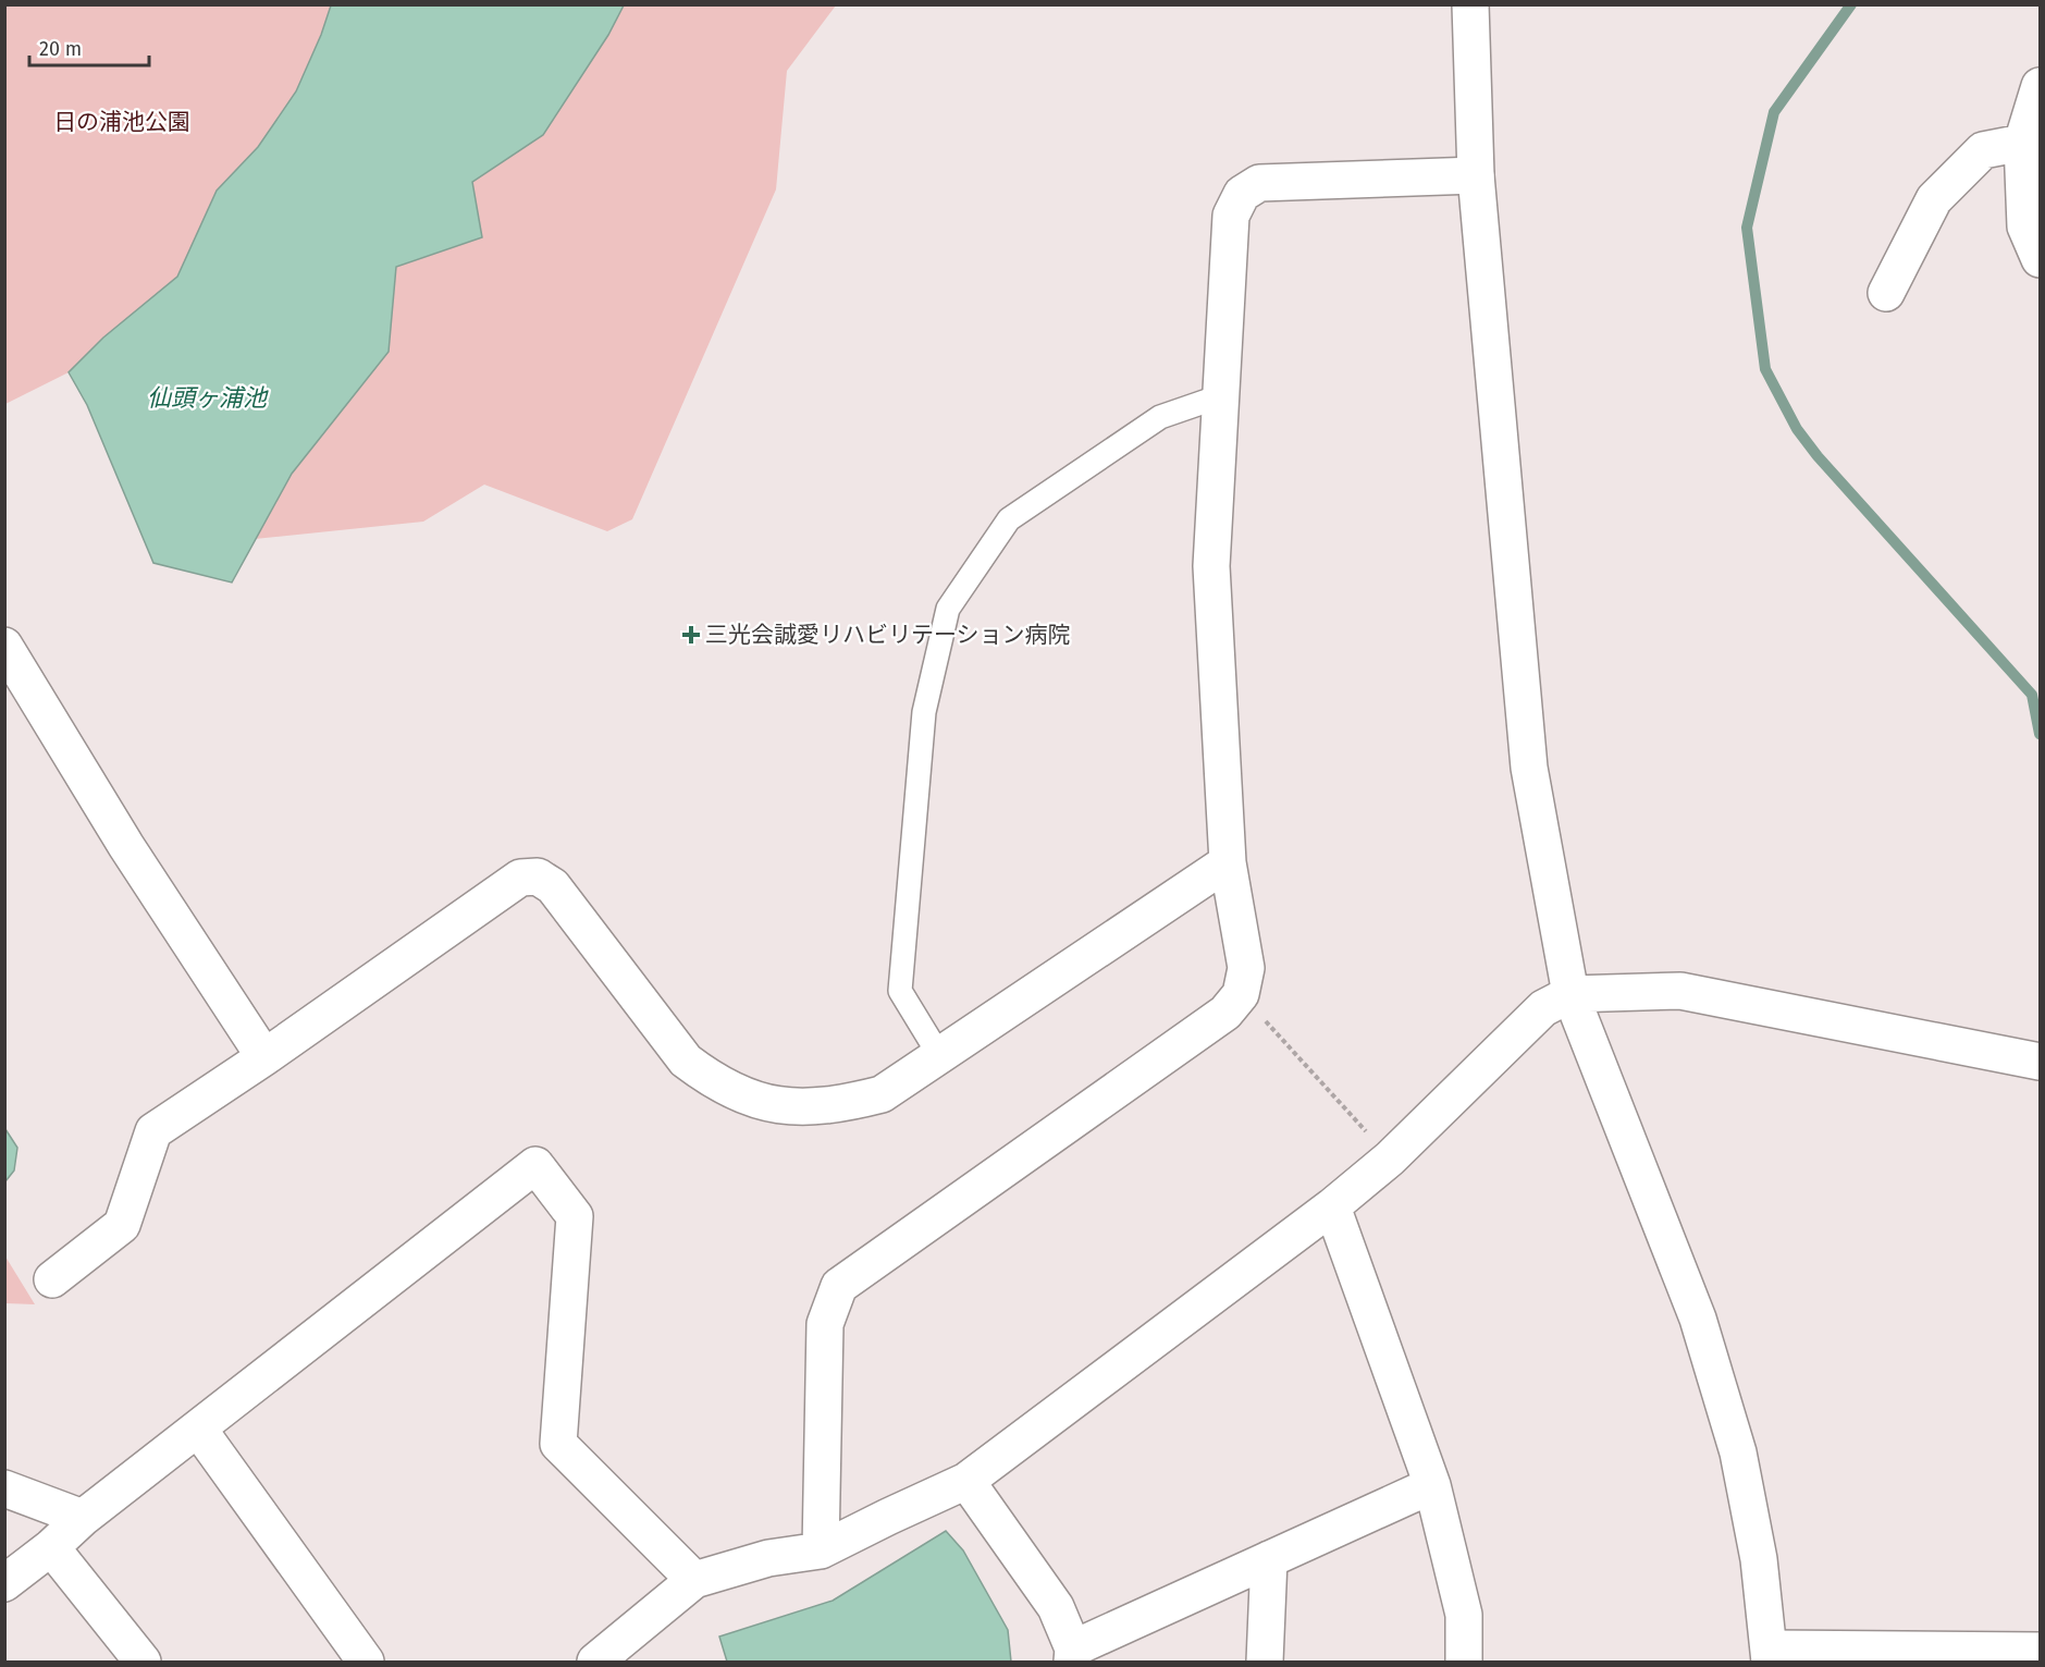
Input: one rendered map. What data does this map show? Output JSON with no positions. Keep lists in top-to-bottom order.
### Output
{
  "water": ["仙頭ヶ浦池"],
  "parks": ["日の浦池公園"],
  "places": {
    "health": ["三光会誠愛リハビリテーション病院"]
  },
  "scale_bar": "20 m"
}
